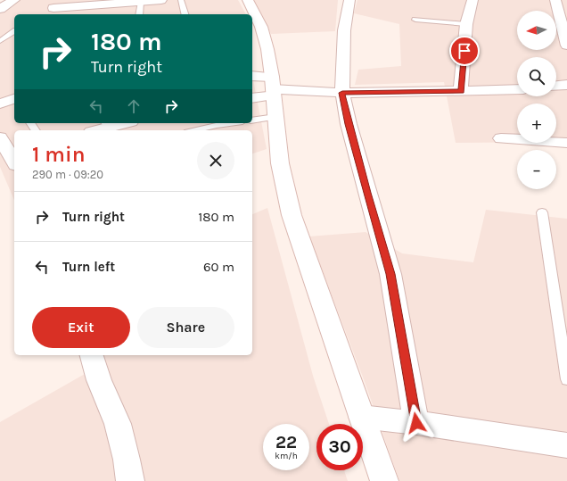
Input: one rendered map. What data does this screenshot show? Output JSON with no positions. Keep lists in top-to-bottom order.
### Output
{
  "north": "left",
  "page": {
    "map_buttons": ["+", "−"],
    "turn": ["180 m", "Turn right"],
    "heading": ["1 min", "290 m · 09:20"],
    "list": [
      {
        "name": "Turn right",
        "value": "180 m"
      },
      {
        "name": "Turn left",
        "value": "60 m"
      }
    ],
    "buttons": ["Exit", "Share"],
    "speed": "22 km/h",
    "limit": "30"
  }
}
